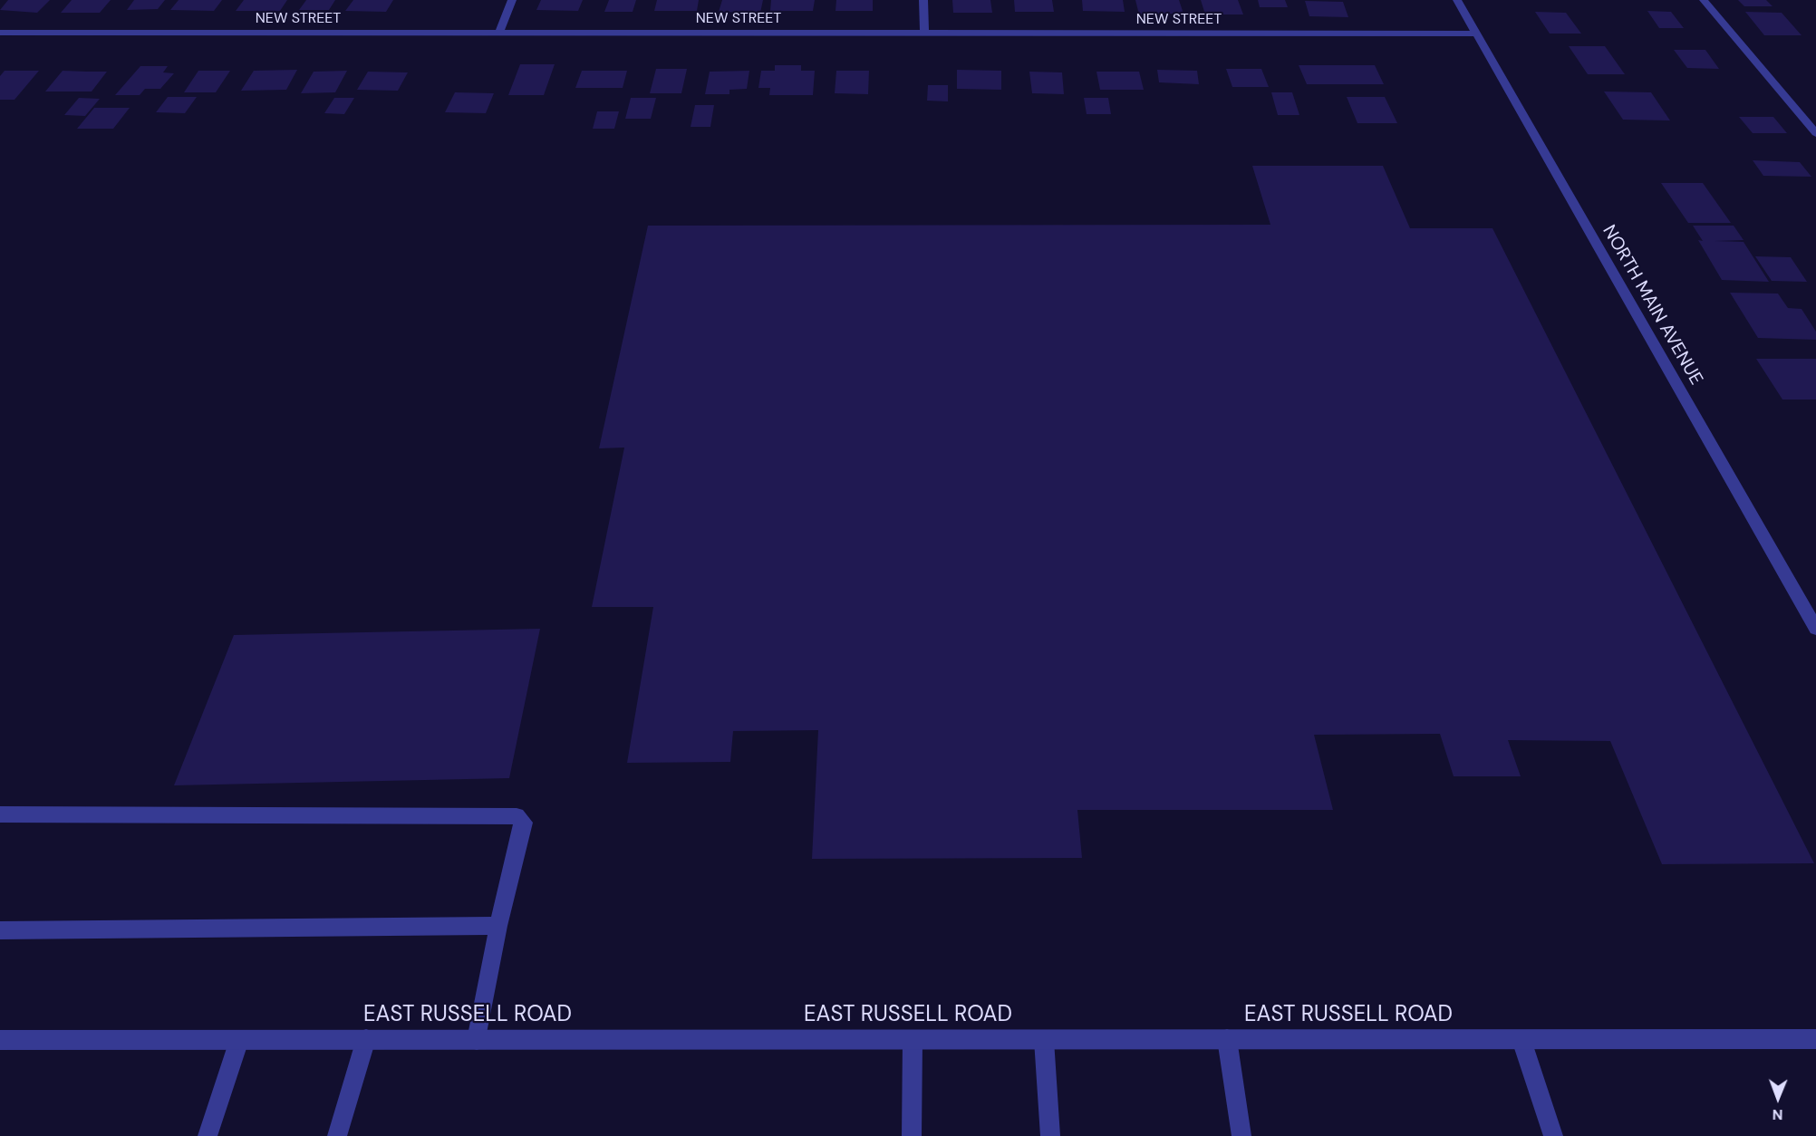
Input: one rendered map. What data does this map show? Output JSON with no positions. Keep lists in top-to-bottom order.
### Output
{
  "streets": {
    "street": ["NEW STREET", "NORTH MAIN AVENUE", "EAST RUSSELL ROAD"]
  },
  "crossings": [
    ["NEW STREET", "NORTH MAIN AVENUE"]
  ],
  "north": "bottom"
}
